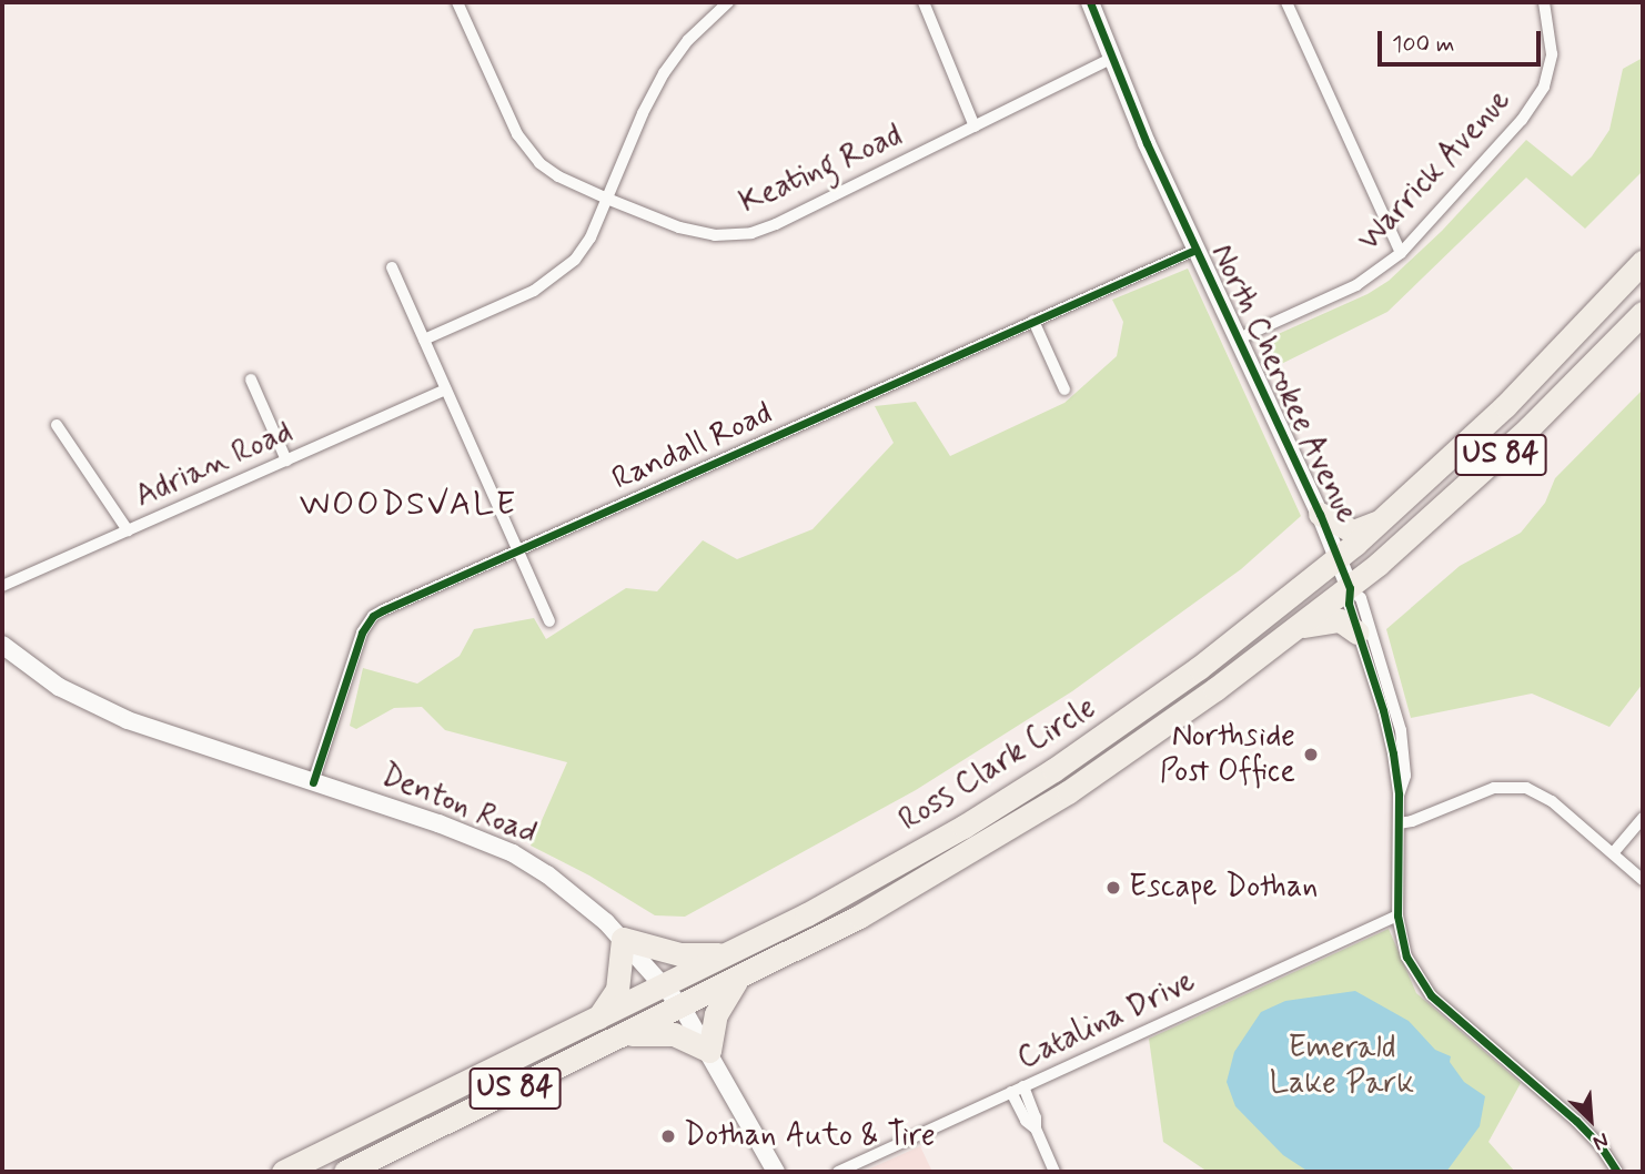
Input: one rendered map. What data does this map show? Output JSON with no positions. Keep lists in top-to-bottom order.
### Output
{
  "streets": {
    "highway": ["US 84", "Ross Clark Circle"],
    "street": [
      "Keating Road",
      "Warrick Avenue",
      "North Cherokee Avenue",
      "Randall Road",
      "Adrian Road",
      "Denton Road",
      "Catalina Drive"
    ]
  },
  "crossings": [
    ["Keating Road", "North Cherokee Avenue"],
    ["Warrick Avenue", "North Cherokee Avenue"],
    ["North Cherokee Avenue", "Randall Road"],
    ["North Cherokee Avenue", "Ross Clark Circle"],
    ["North Cherokee Avenue", "Catalina Drive"],
    ["Randall Road", "Denton Road"],
    ["Ross Clark Circle", "Denton Road"]
  ],
  "districts": ["WOODSVALE"],
  "parks": ["Emerald Lake Park"],
  "places": ["Northside Post Office", "Escape Dothan", "Dothan Auto & Tire"],
  "scale_bar": "100 m",
  "north": "bottom right"
}
